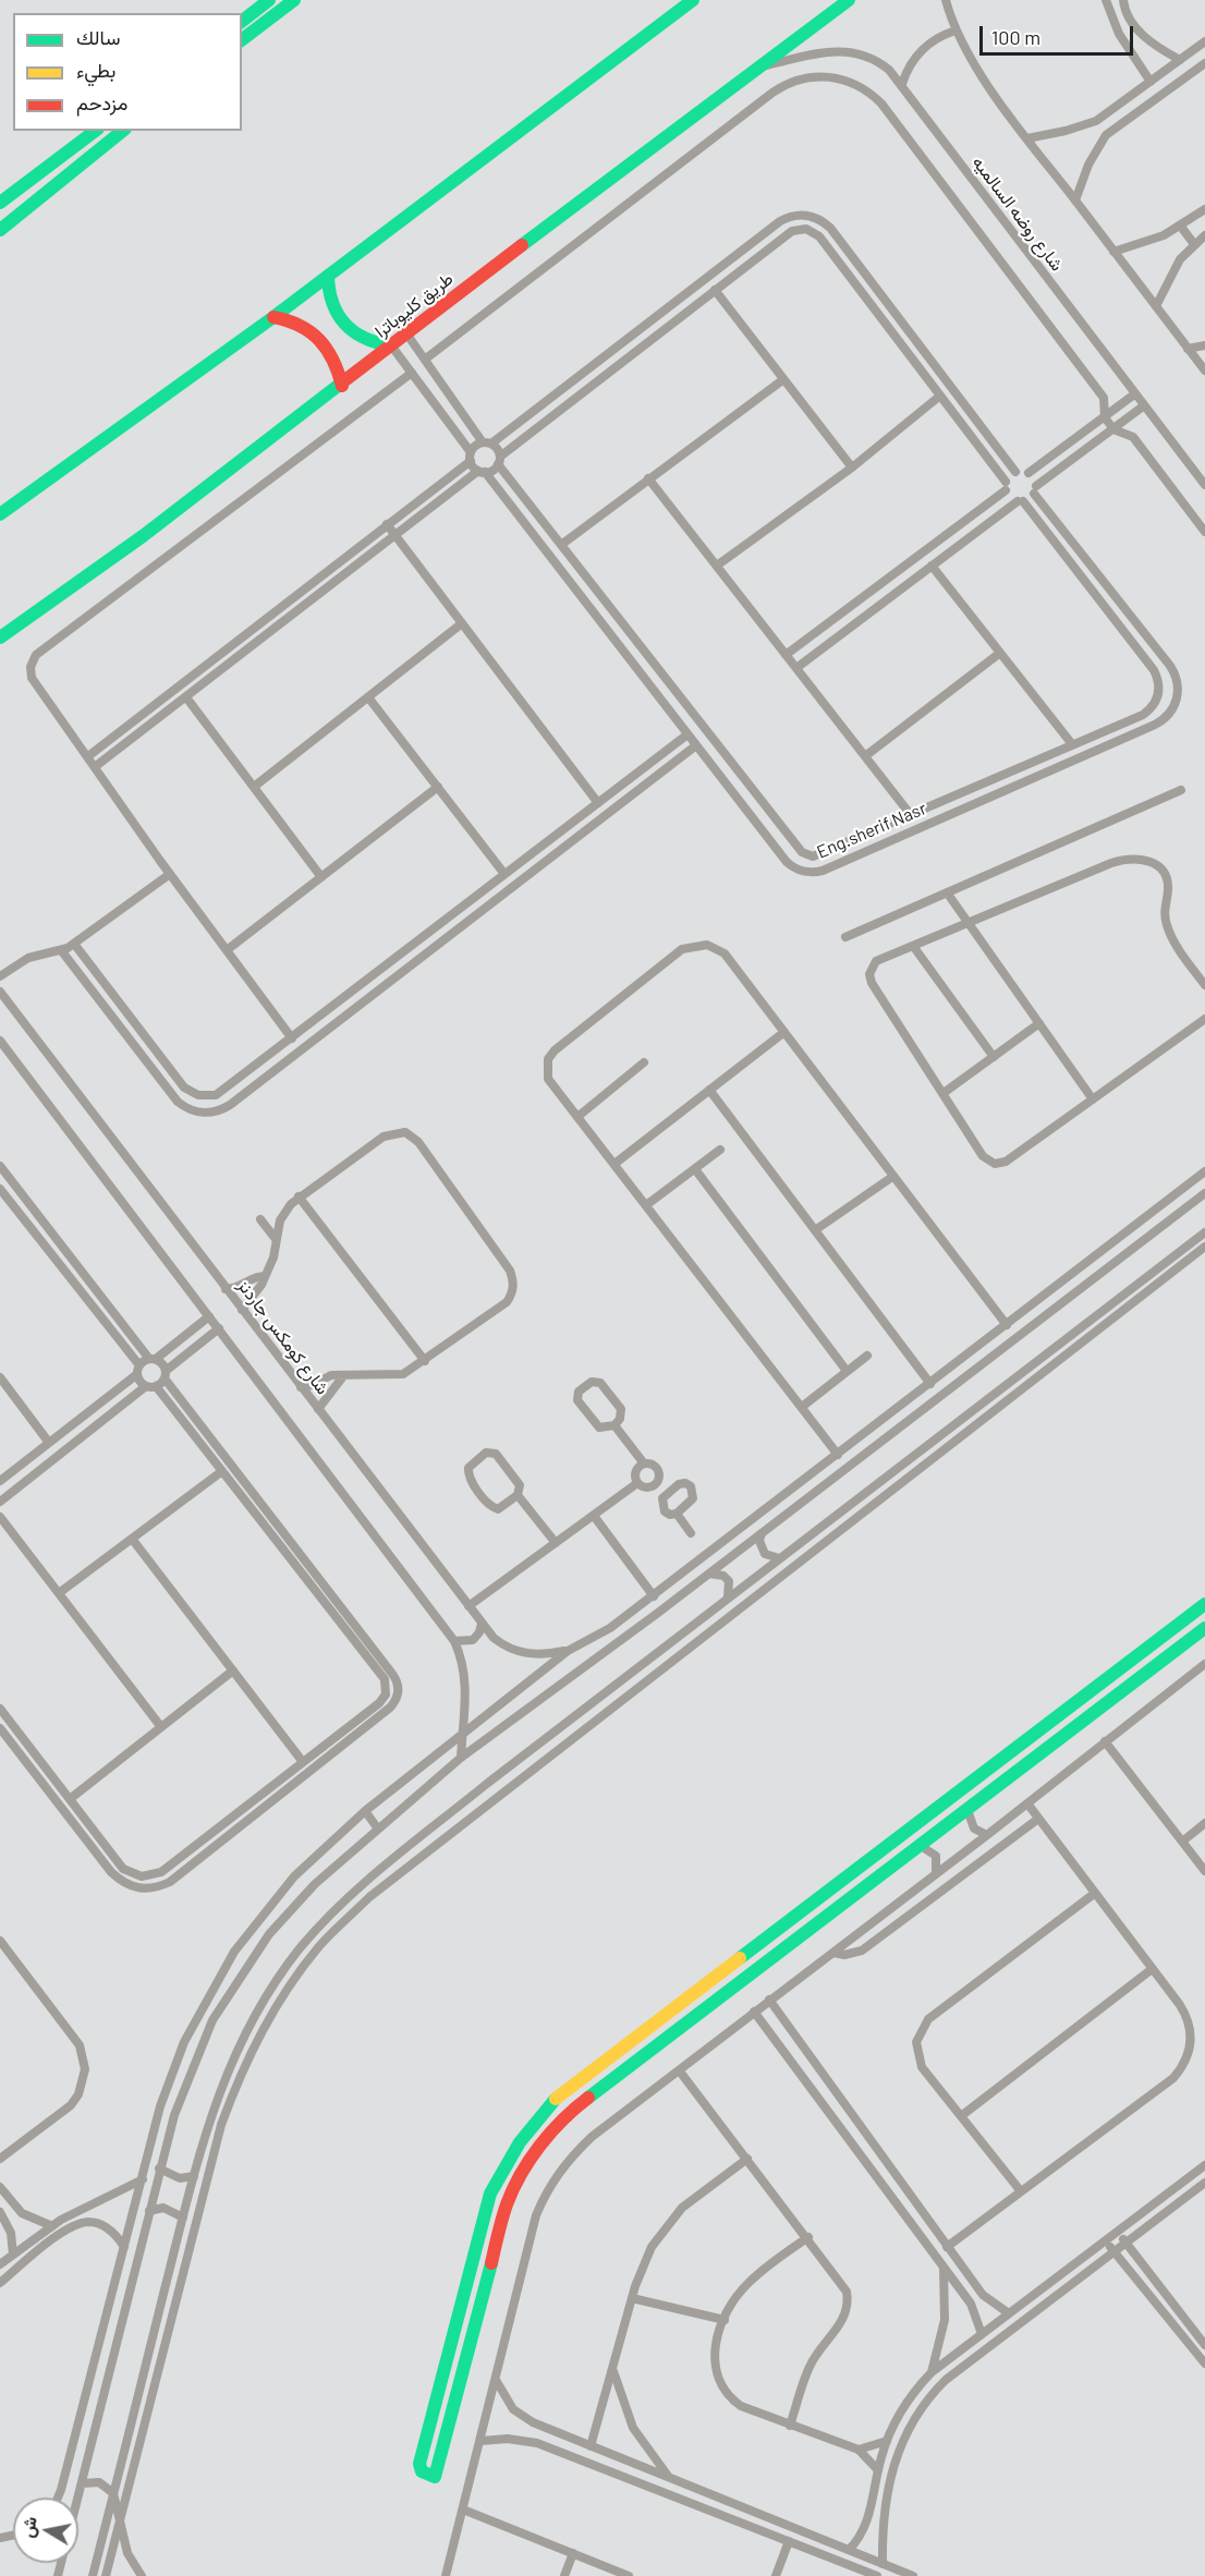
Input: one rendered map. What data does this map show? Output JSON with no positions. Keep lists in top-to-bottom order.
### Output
{
  "streets": {
    "main road": ["طريق كليوباترا"],
    "street": ["شارع روضه السالميه", "Eng.sherif Nasr", "شارع كومكس جاردنز"]
  },
  "crossings": [
    ["شارع روضه السالميه", "طريق كليوباترا"],
    ["طريق كليوباترا", "Eng.sherif Nasr"]
  ],
  "legend": ["سالك", "بطيء", "مزدحم"],
  "scale_bar": "100 m",
  "north": "left"
}
